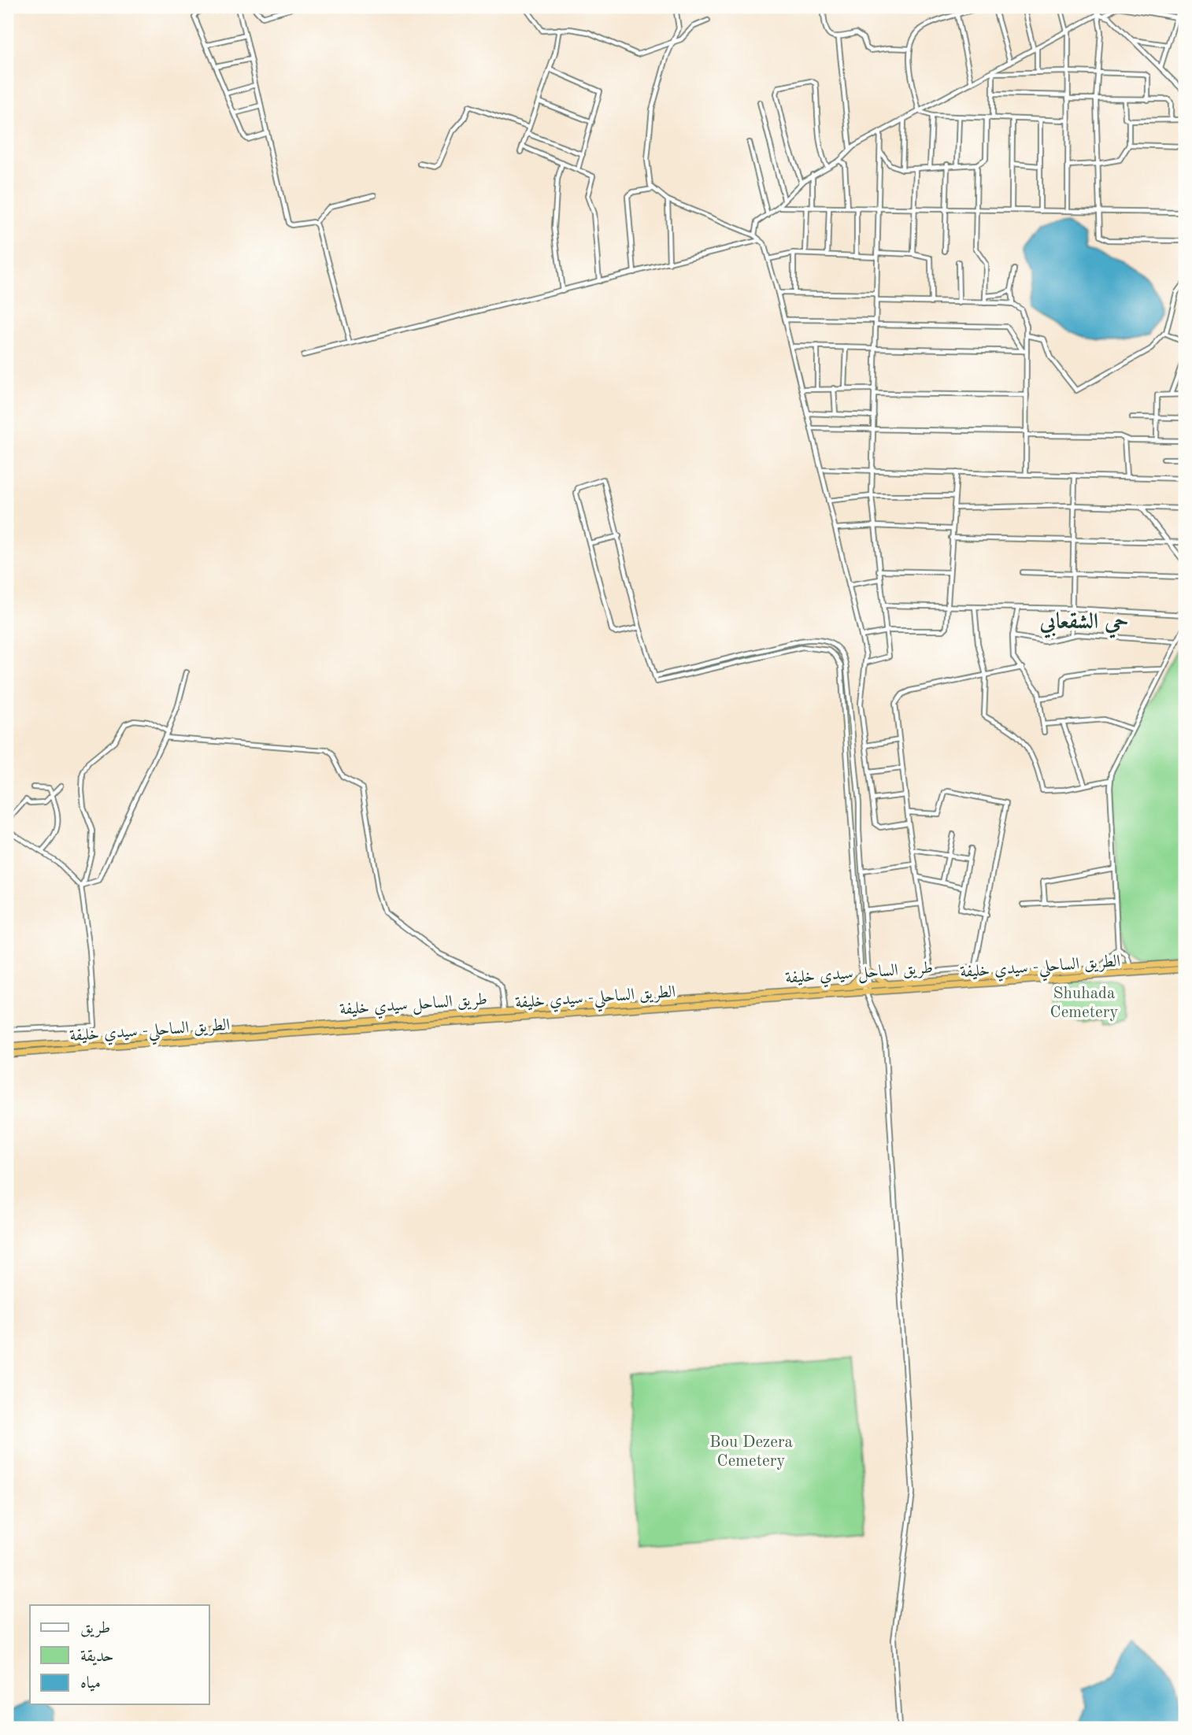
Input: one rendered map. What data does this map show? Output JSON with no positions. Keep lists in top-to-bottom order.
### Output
{
  "streets": {
    "highway": ["الطريق الساحلي- سيدي خليفة", "طريق الساحل سيدي خليفة"]
  },
  "districts": ["حي الشقعابي"],
  "parks": ["Shuhada Cemetery", "Bou Dezera Cemetery"],
  "legend": ["طريق", "حديقة", "مياه"]
}
